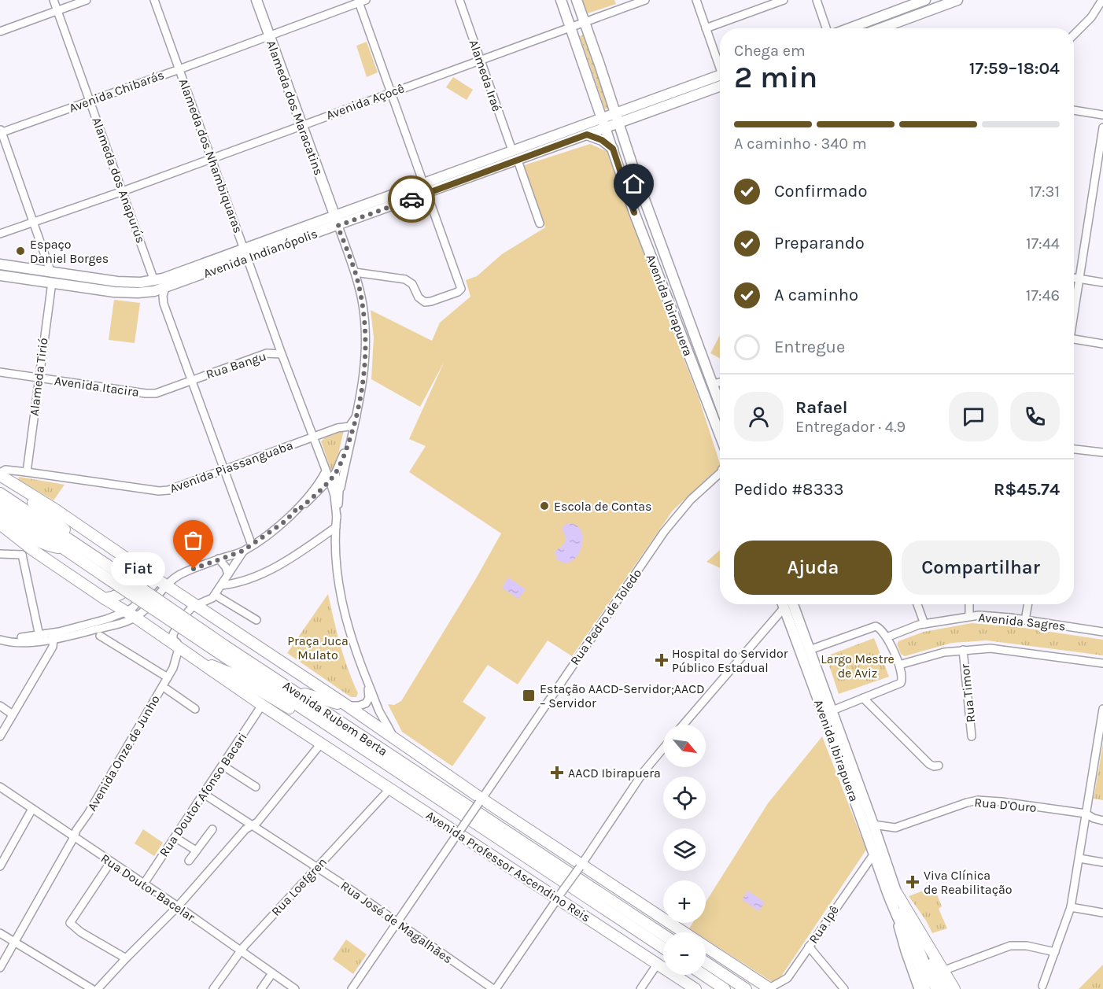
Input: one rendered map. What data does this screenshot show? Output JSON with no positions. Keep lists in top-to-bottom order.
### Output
{
  "streets": {
    "highway": ["Avenida Rubem Berta", "Avenida Professor Ascendino Reis"],
    "main road": ["Alameda dos Maracatins", "Avenida Indianópolis", "Avenida Ibirapuera"],
    "street": [
      "Alameda Iraé",
      "Avenida Chibarás",
      "Avenida Açocê",
      "Alameda dos Nhambiquaras",
      "Alameda dos Anapurús",
      "Rua Bangu",
      "Alameda Tirió",
      "Avenida Itacira",
      "Avenida Piassanguaba",
      "Rua Pedro de Toledo",
      "Avenida Sagres",
      "Rua Timor",
      "Avenida Onze de Junho",
      "Rua Doutor Afonso Bacari",
      "Rua D'Ouro",
      "Rua Loefgren",
      "Rua Doutor Bacelar",
      "Rua José de Magalhães",
      "Rua Ipê"
    ]
  },
  "crossings": [
    ["Alameda Iraé", "Avenida Açocê"],
    ["Alameda Iraé", "Avenida Indianópolis"],
    ["Avenida Chibarás", "Alameda dos Maracatins"],
    ["Avenida Chibarás", "Alameda dos Nhambiquaras"],
    ["Avenida Chibarás", "Alameda dos Anapurús"],
    ["Avenida Açocê", "Alameda dos Maracatins"],
    ["Avenida Açocê", "Alameda dos Nhambiquaras"],
    ["Avenida Açocê", "Alameda dos Anapurús"],
    ["Avenida Açocê", "Avenida Ibirapuera"],
    ["Alameda dos Maracatins", "Avenida Indianópolis"],
    ["Alameda dos Nhambiquaras", "Avenida Indianópolis"],
    ["Alameda dos Nhambiquaras", "Rua Bangu"],
    ["Alameda dos Nhambiquaras", "Avenida Piassanguaba"],
    ["Alameda dos Anapurús", "Avenida Indianópolis"],
    ["Avenida Indianópolis", "Avenida Ibirapuera"],
    ["Avenida Indianópolis", "Alameda Tirió"],
    ["Avenida Ibirapuera", "Rua D'Ouro"],
    ["Avenida Ibirapuera", "Rua Ipê"],
    ["Rua Bangu", "Avenida Itacira"],
    ["Alameda Tirió", "Avenida Itacira"],
    ["Alameda Tirió", "Avenida Piassanguaba"],
    ["Rua Pedro de Toledo", "Avenida Professor Ascendino Reis"],
    ["Avenida Onze de Junho", "Rua Doutor Bacelar"],
    ["Rua Doutor Afonso Bacari", "Rua Doutor Bacelar"],
    ["Rua Doutor Afonso Bacari", "Rua José de Magalhães"],
    ["Avenida Professor Ascendino Reis", "Rua Loefgren"],
    ["Rua Loefgren", "Rua Doutor Bacelar"],
    ["Rua Loefgren", "Rua José de Magalhães"]
  ],
  "parks": ["Praça Juca Mulato", "Largo Mestre de Aviz"],
  "places": {
    "other": ["Espaço Daniel Borges", "Escola de Contas", "Fiat"],
    "health": ["Hospital do Servidor Público Estadual", "AACD Ibirapuera", "Viva Clínica de Reabilitação"],
    "transit": ["Estação AACD-Servidor;AACD – Servidor"]
  },
  "north": "bottom right",
  "page": {
    "heading": ["2 min", "Chega em", "17:59–18:04"],
    "panel": [
      "Rafael",
      "Entregador · 4.9",
      "Pedido #8333",
      "R$45.74"
    ],
    "bar": "A caminho · 340 m",
    "list": [
      ["Confirmado", "17:31"],
      ["Preparando", "17:44"],
      ["A caminho", "17:46"],
      "Entregue"
    ],
    "buttons": ["Ajuda", "Compartilhar"],
    "bubble": "Fiat",
    "map_buttons": ["+", "−"]
  }
}
